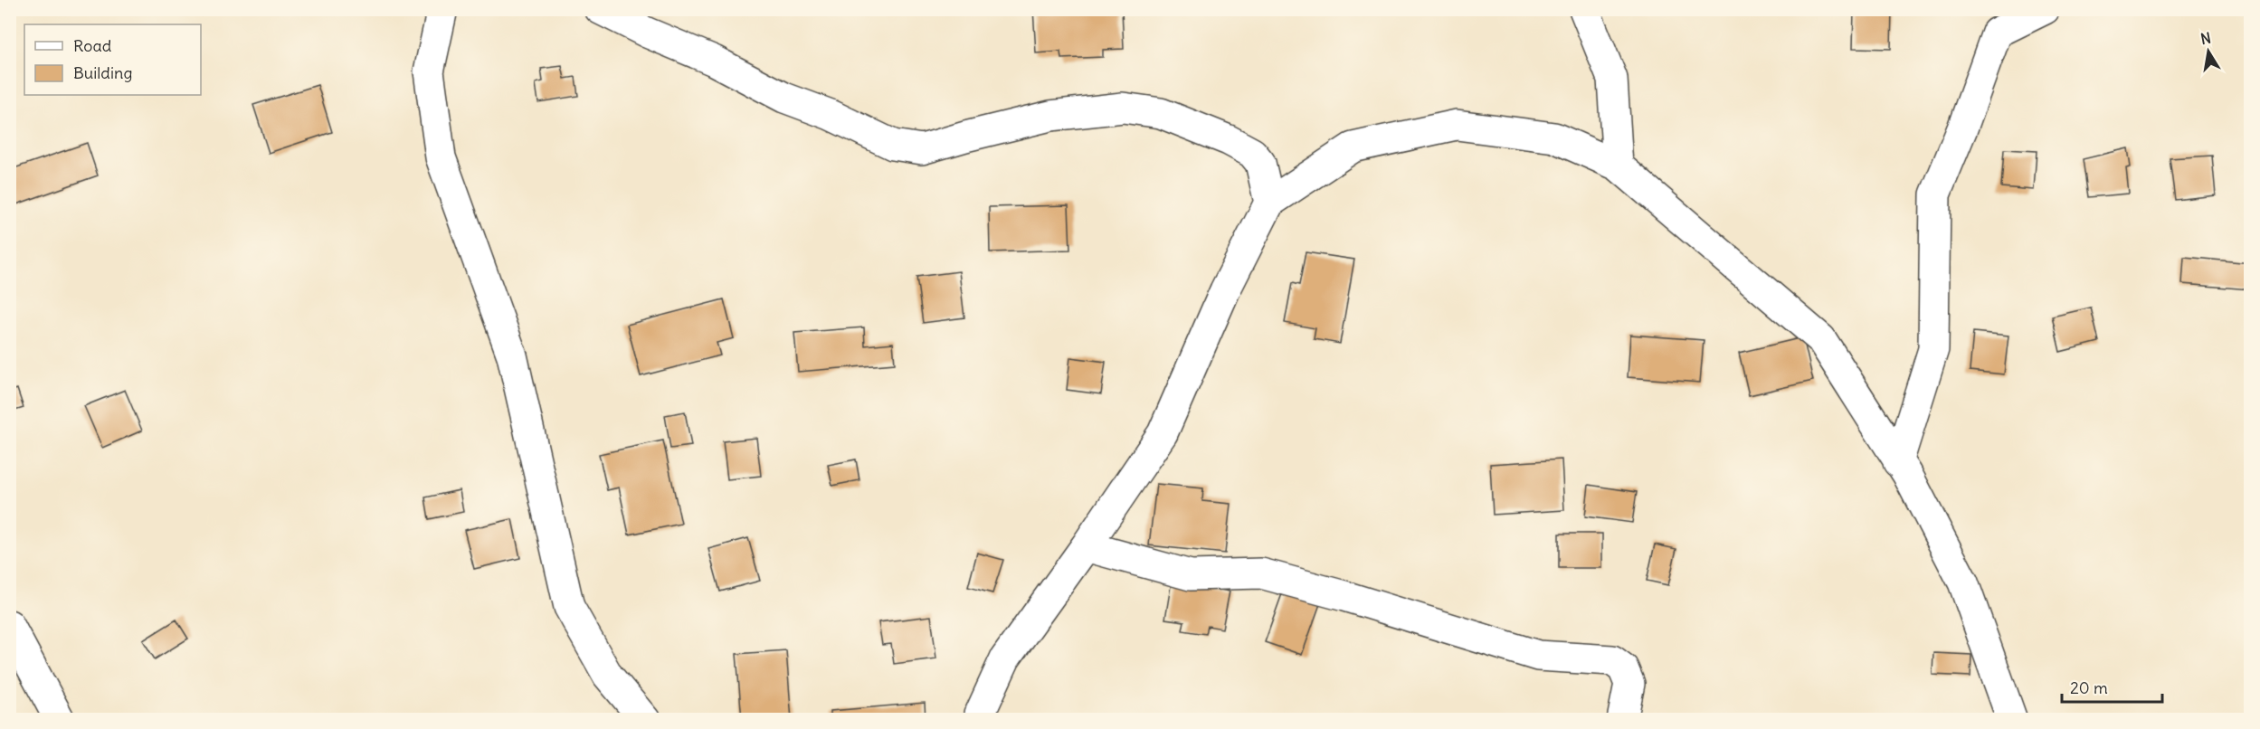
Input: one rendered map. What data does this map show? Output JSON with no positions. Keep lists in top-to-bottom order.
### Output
{
  "legend": ["Road", "Building"],
  "scale_bar": "20 m",
  "north": "top"
}
